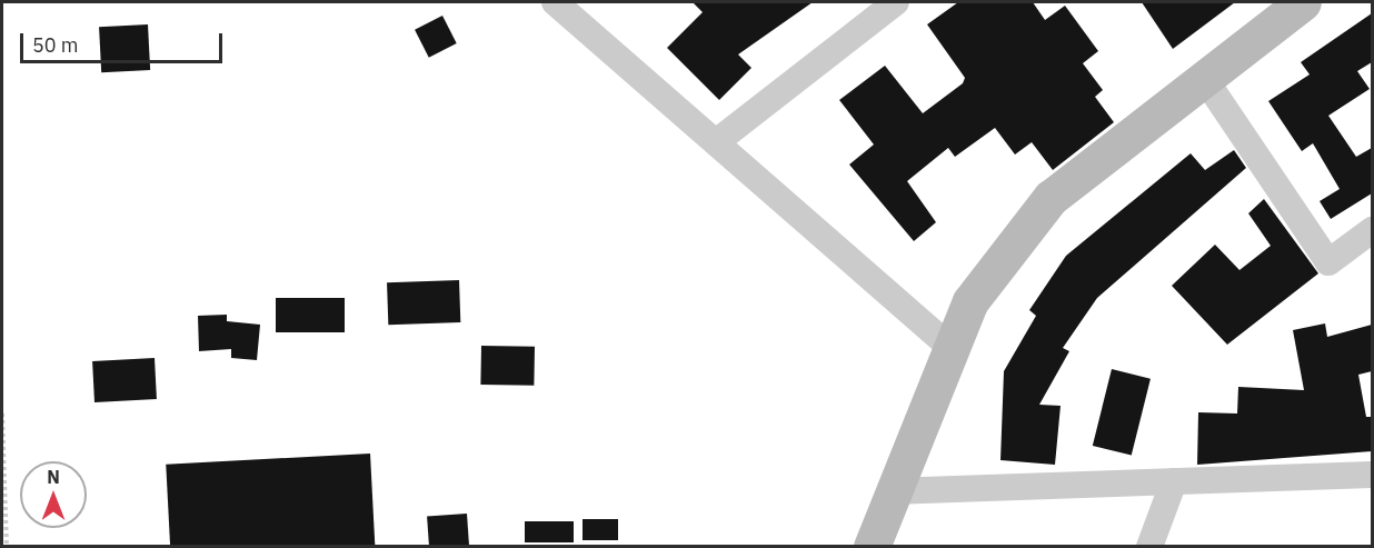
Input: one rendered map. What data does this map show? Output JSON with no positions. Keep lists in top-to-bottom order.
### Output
{
  "scale_bar": "50 m",
  "north": "top"
}
